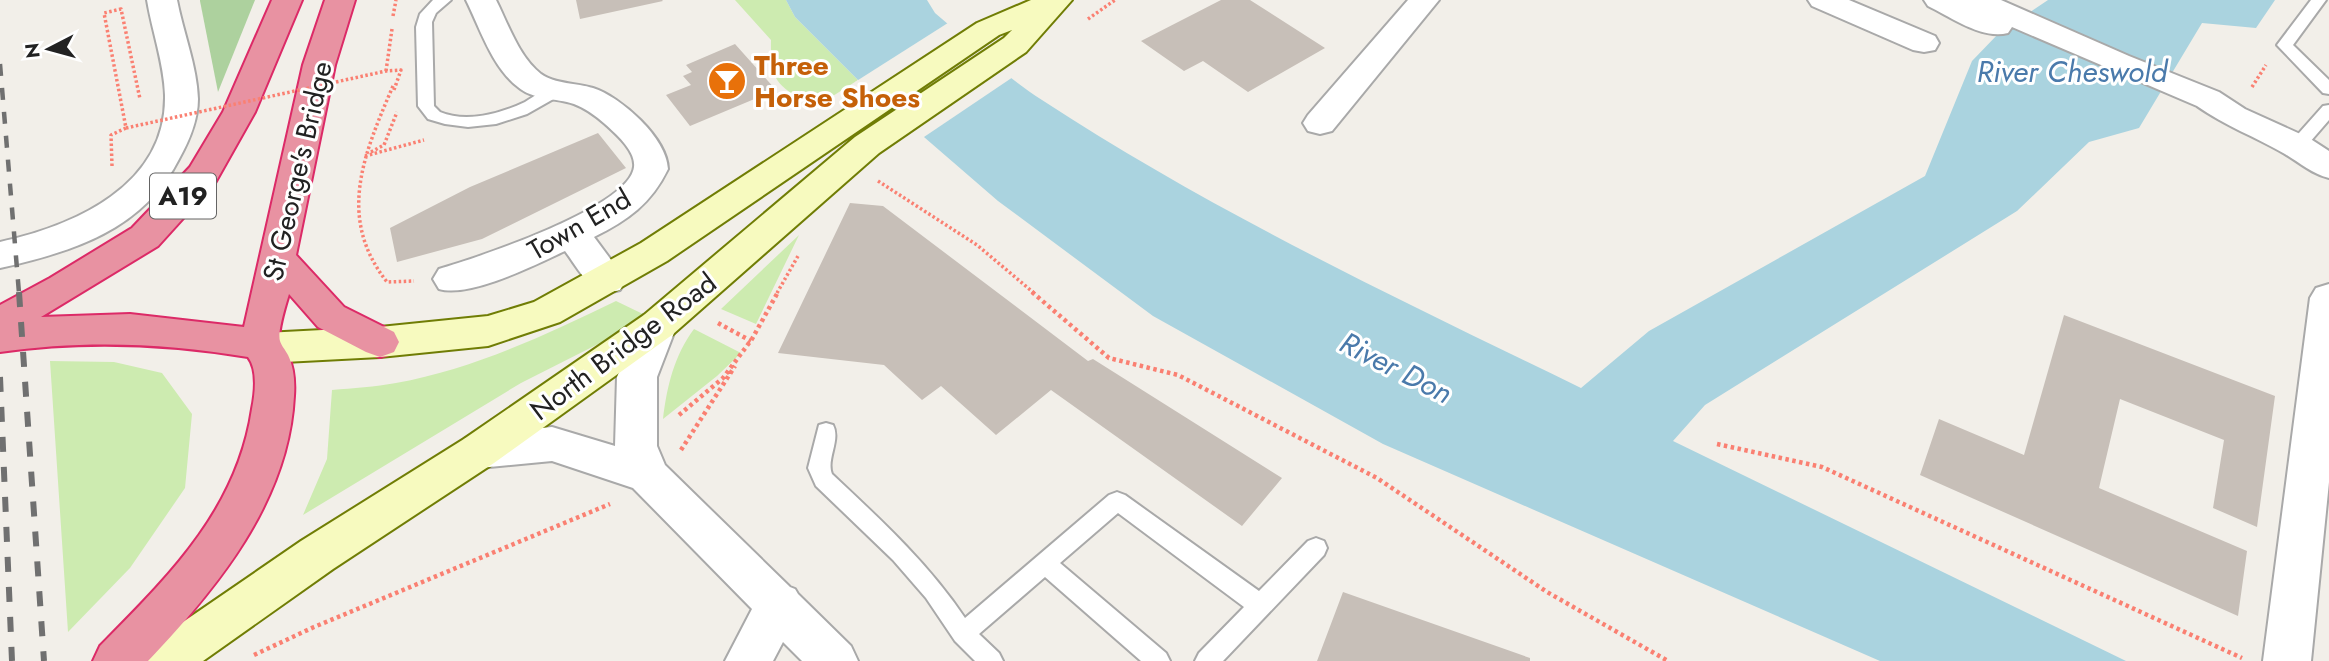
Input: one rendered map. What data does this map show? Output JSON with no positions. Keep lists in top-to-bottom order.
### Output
{
  "streets": {
    "highway": ["St George's Bridge", "A19"],
    "street": ["Town End", "North Bridge Road"]
  },
  "crossings": [
    ["St George's Bridge", "North Bridge Road"]
  ],
  "water": ["River Cheswold", "River Don"],
  "places": {
    "bar": ["Three Horse Shoes"]
  },
  "north": "left"
}
